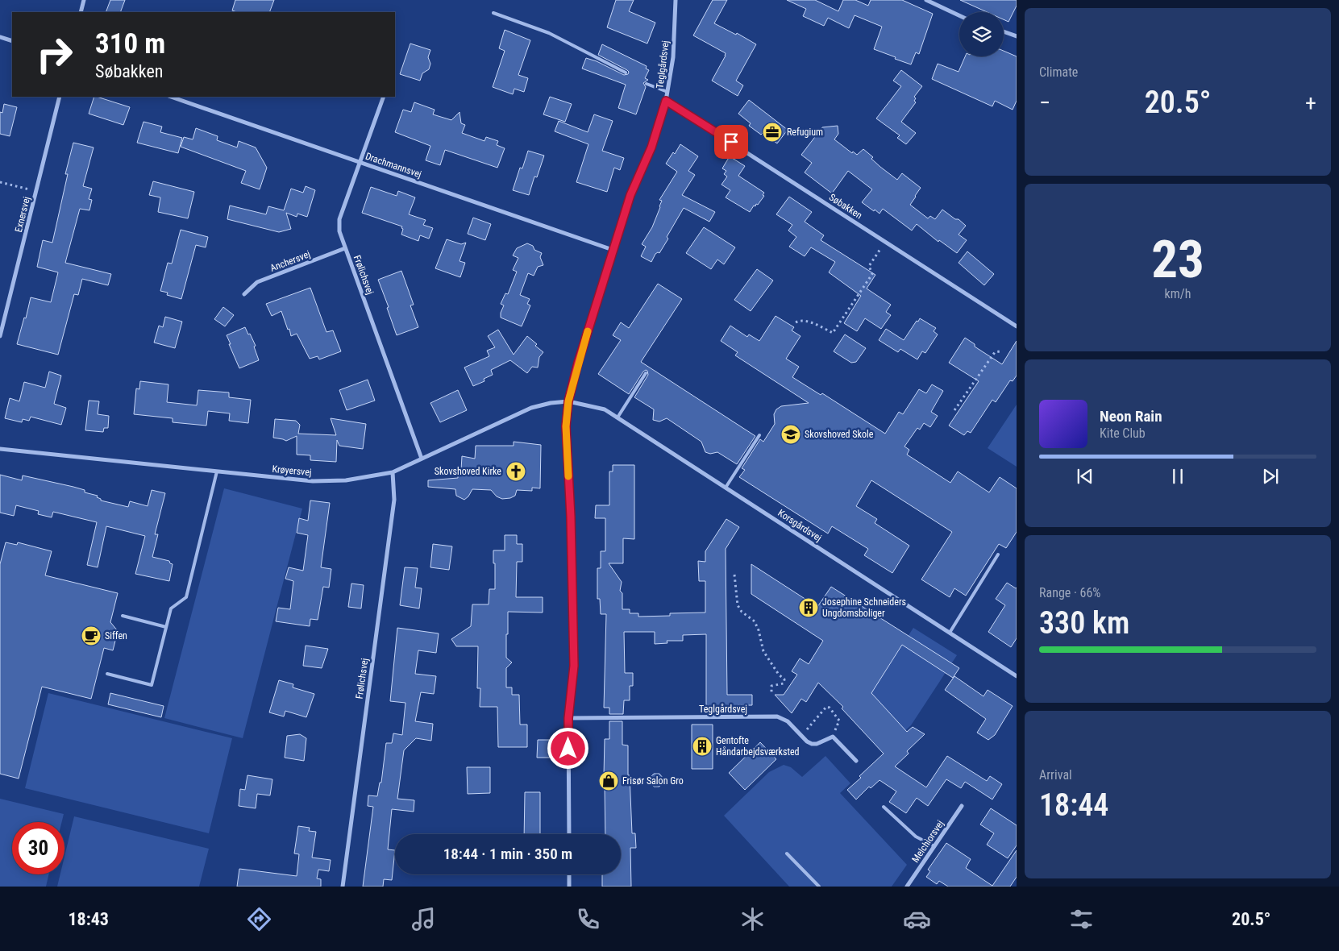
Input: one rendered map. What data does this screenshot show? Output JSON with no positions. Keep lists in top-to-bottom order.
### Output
{
  "streets": {
    "street": [
      "Teglgårdsvej",
      "Drachmannsvej",
      "Søbakken",
      "Exnersvej",
      "Anchersvej",
      "Frølichsvej",
      "Krøyersvej",
      "Korsgårdsvej",
      "Melchiorsvej"
    ]
  },
  "crossings": [
    ["Teglgårdsvej", "Drachmannsvej"],
    ["Teglgårdsvej", "Søbakken"],
    ["Teglgårdsvej", "Krøyersvej"],
    ["Teglgårdsvej", "Korsgårdsvej"],
    ["Drachmannsvej", "Frølichsvej"],
    ["Anchersvej", "Frølichsvej"],
    ["Frølichsvej", "Krøyersvej"],
    ["Krøyersvej", "Korsgårdsvej"]
  ],
  "places": {
    "office": ["Refugium"],
    "school or university": ["Skovshoved Skole"],
    "church": ["Skovshoved Kirke"],
    "building": ["Josephine Schneiders Ungdomsboliger", "Gentofte Håndarbejdsværksted"],
    "cafe": ["Siffen"],
    "shop": ["Frisør Salon Gro"]
  },
  "page": {
    "tile": [
      "Climate",
      ["23", "km/h"],
      ["Range · 66%", "330 km"],
      ["Arrival", "18:44"]
    ],
    "turn": ["310 m", "Søbakken"],
    "heat": ["−", "20.5°", "+"],
    "song": ["Neon Rain", "Kite Club"],
    "limit": "30",
    "trip": "18:44 · 1 min · 350 m",
    "tabs": ["18:43", "20.5°"]
  }
}
